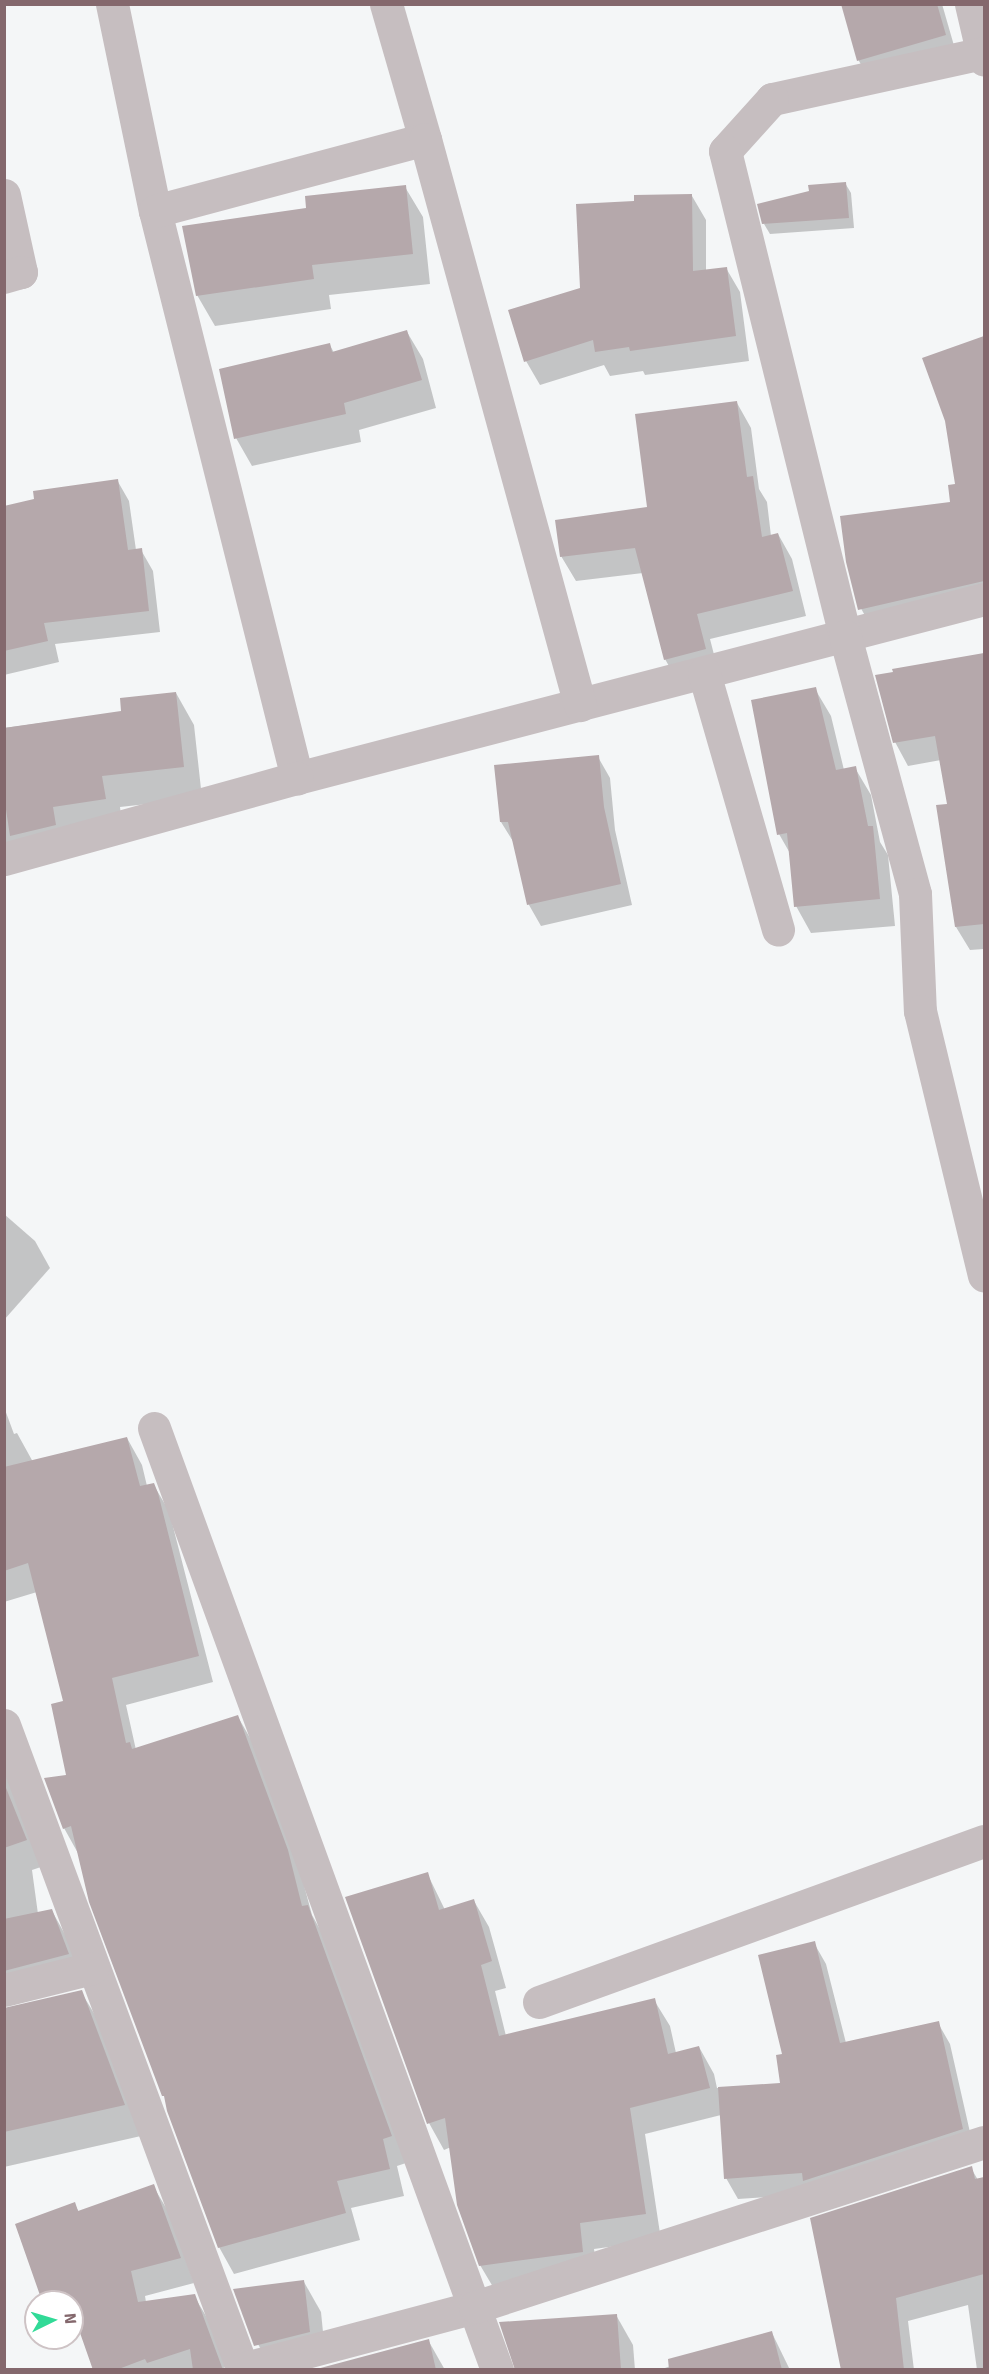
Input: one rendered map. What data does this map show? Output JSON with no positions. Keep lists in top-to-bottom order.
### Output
{
  "north": "right"
}
